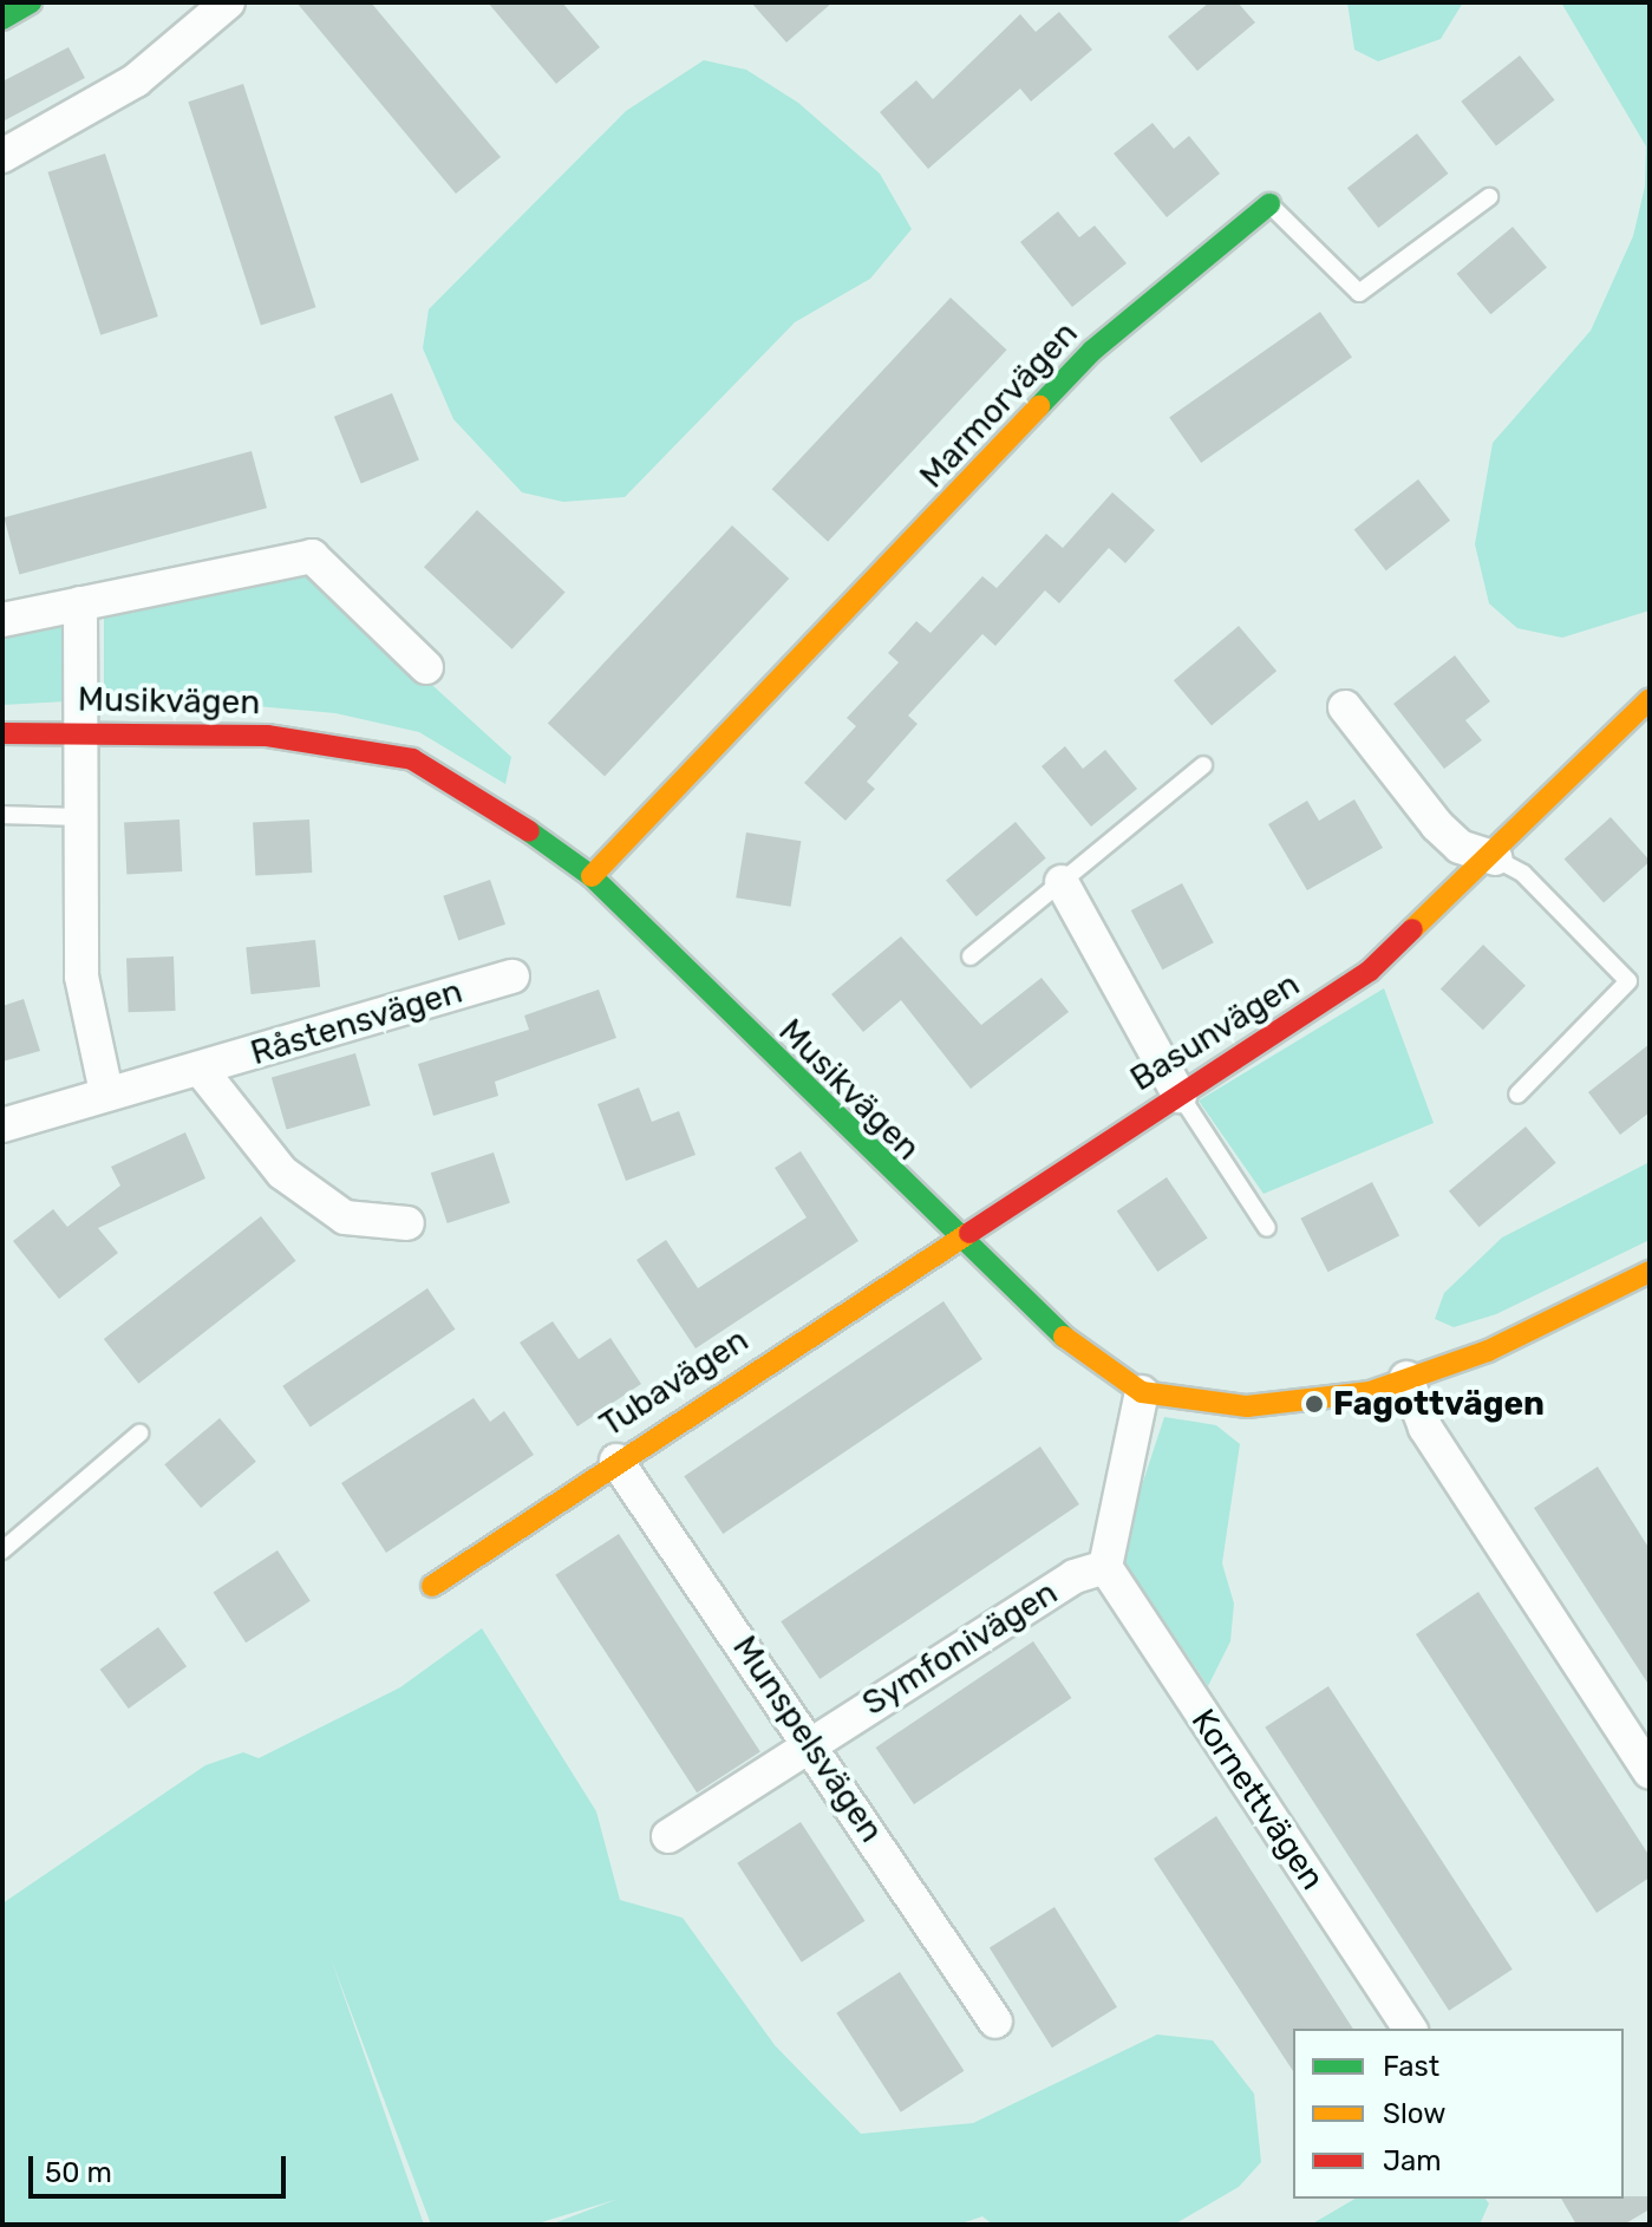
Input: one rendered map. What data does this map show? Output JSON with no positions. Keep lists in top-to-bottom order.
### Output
{
  "streets": {
    "street": [
      "Marmorvägen",
      "Musikvägen",
      "Råstensvägen",
      "Basunvägen",
      "Tubavägen",
      "Symfonivägen",
      "Munspelsvägen",
      "Kornettvägen"
    ]
  },
  "crossings": [
    ["Marmorvägen", "Musikvägen"],
    ["Musikvägen", "Basunvägen"],
    ["Musikvägen", "Tubavägen"],
    ["Basunvägen", "Tubavägen"],
    ["Tubavägen", "Munspelsvägen"],
    ["Symfonivägen", "Munspelsvägen"],
    ["Symfonivägen", "Kornettvägen"]
  ],
  "places": ["Fagottvägen"],
  "legend": ["Fast", "Slow", "Jam"],
  "scale_bar": "50 m"
}
